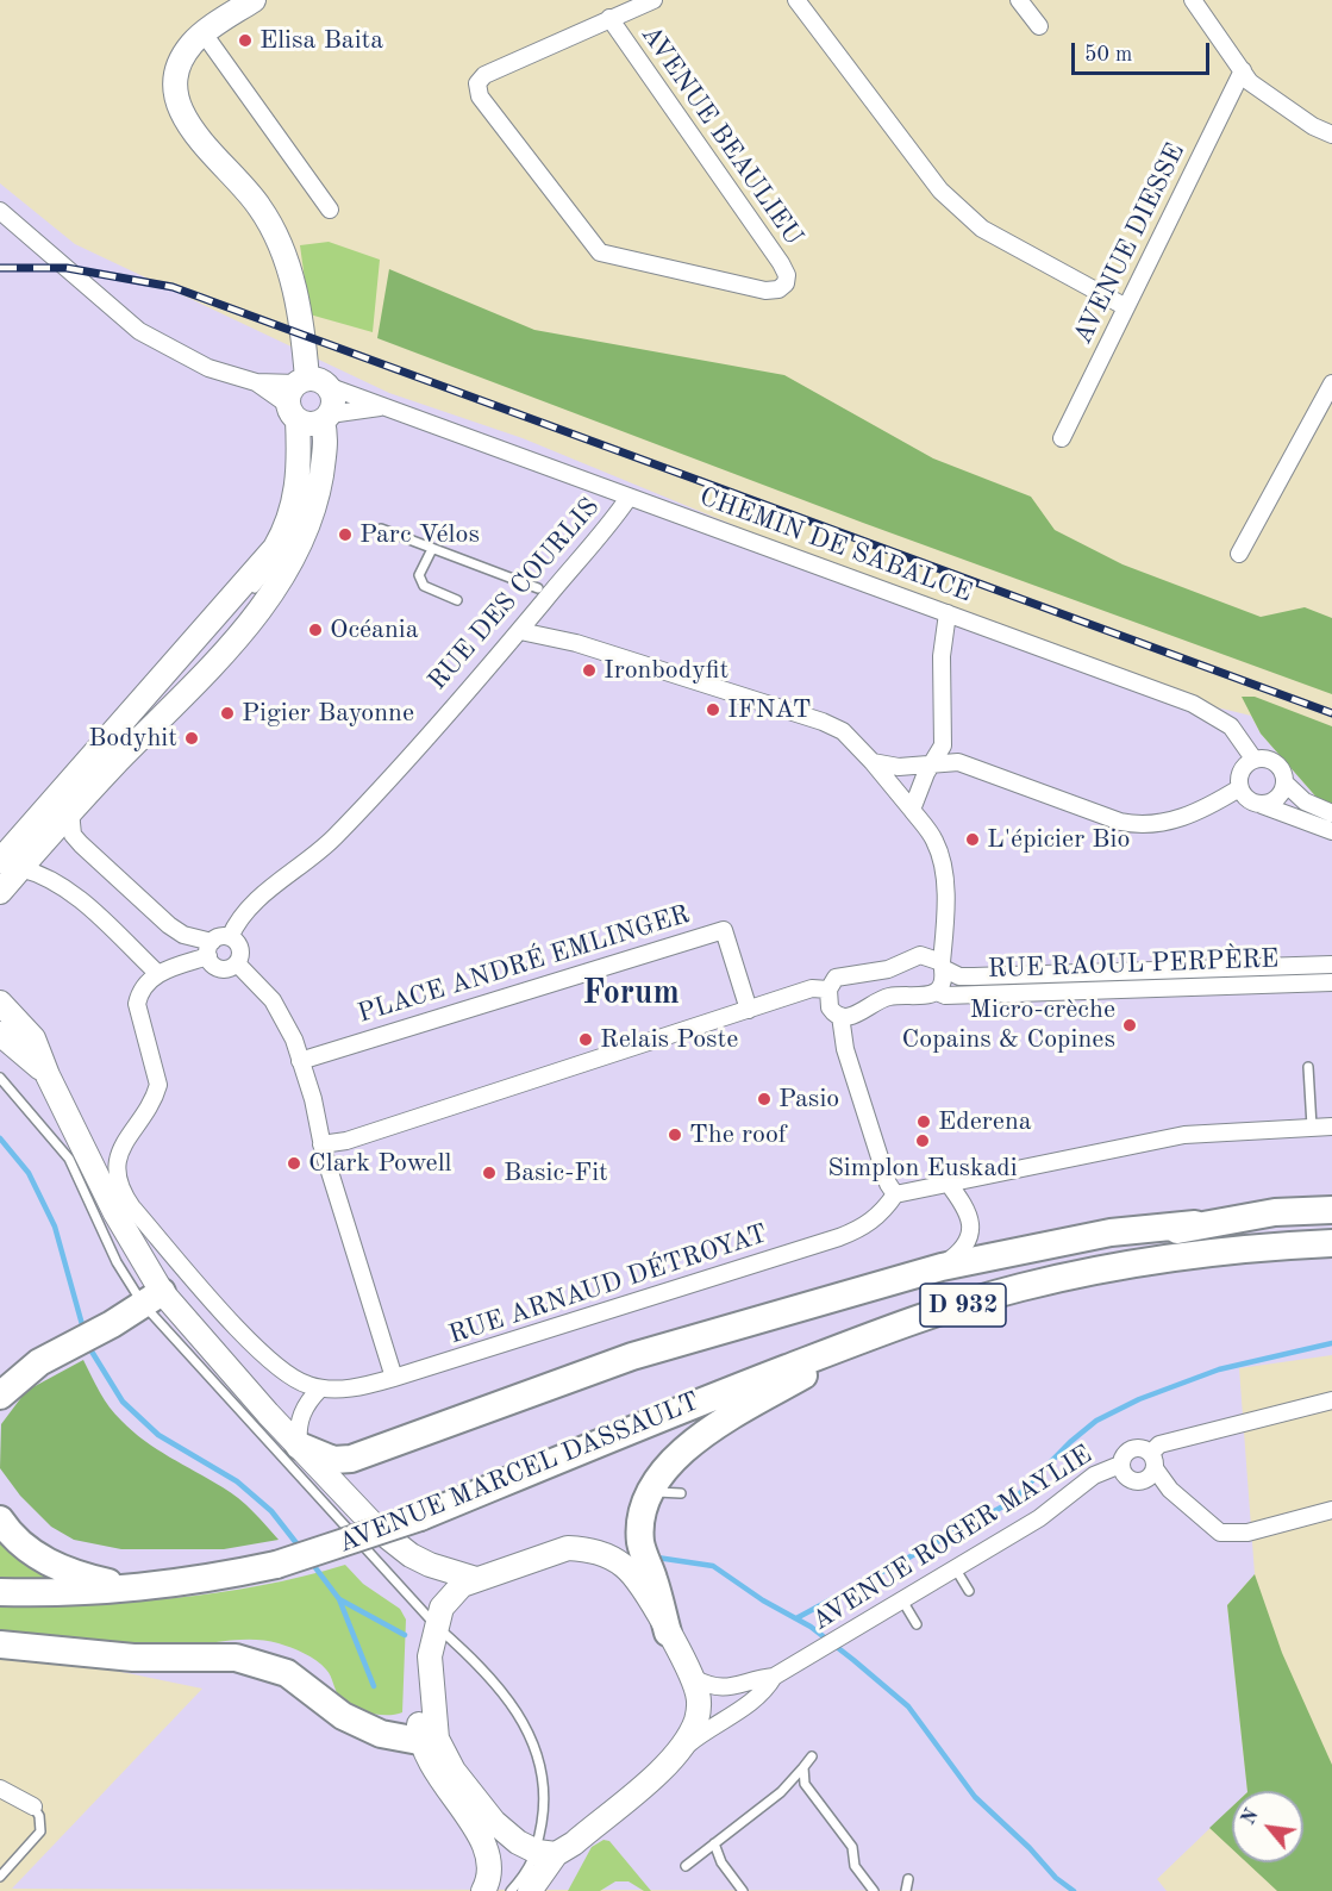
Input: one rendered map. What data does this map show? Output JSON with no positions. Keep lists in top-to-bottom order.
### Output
{
  "streets": {
    "main road": ["D 932", "AVENUE MARCEL DASSAULT"],
    "street": [
      "AVENUE BEAULIEU",
      "AVENUE DIESSE",
      "CHEMIN DE SABALCE",
      "RUE DES COURLIS",
      "PLACE ANDRÉ EMLINGER",
      "RUE RAOUL PERPÈRE",
      "RUE ARNAUD DÉTROYAT",
      "AVENUE ROGER MAYLIE"
    ]
  },
  "crossings": [
    ["CHEMIN DE SABALCE", "RUE DES COURLIS"]
  ],
  "districts": ["Forum"],
  "places": [
    "Elisa Baita",
    "Parc Vélos",
    "Océania",
    "Ironbodyfit",
    "IFNAT",
    "Pigier Bayonne",
    "Bodyhit",
    "L'épicier Bio",
    "Micro-crèche Copains & Copines",
    "Relais Poste",
    "Pasio",
    "Ederena",
    "The roof",
    "Simplon Euskadi",
    "Clark Powell",
    "Basic-Fit"
  ],
  "scale_bar": "50 m",
  "north": "top left"
}
